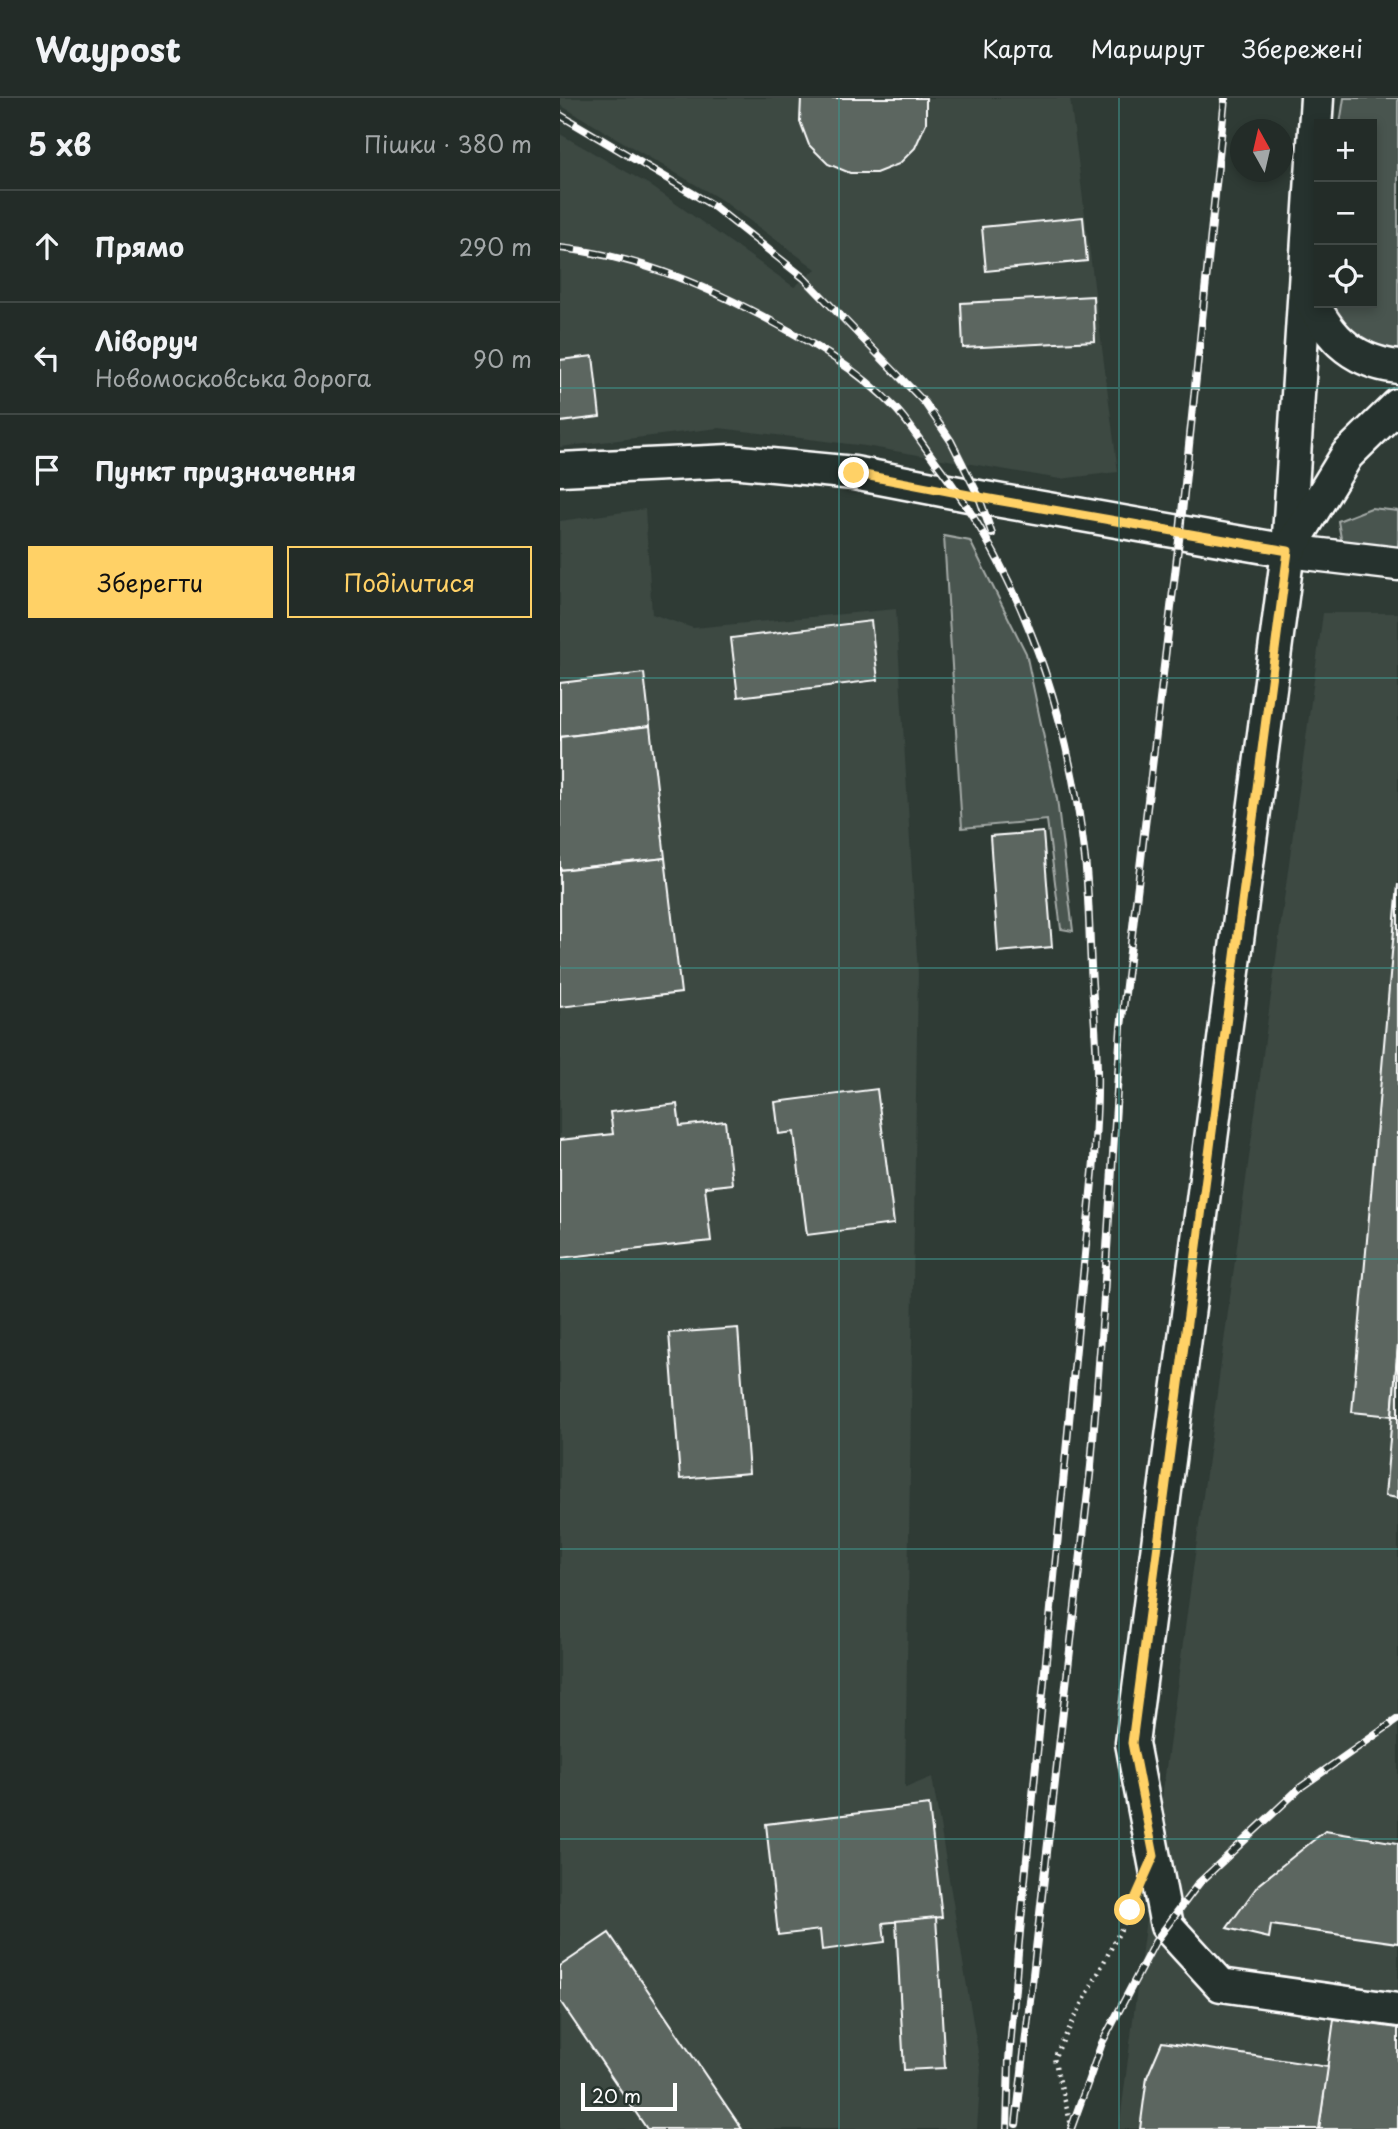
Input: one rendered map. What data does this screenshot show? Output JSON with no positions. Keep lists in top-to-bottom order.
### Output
{
  "scale_bar": "20 m",
  "north": "top",
  "page": {
    "header": "Waypost",
    "nav": ["Карта", "Маршрут", "Збережені"],
    "heading": ["5 хв", "Пішки · 380 m"],
    "map_buttons": ["+", "−"],
    "list": [
      ["Прямо", "290 m"],
      ["Ліворуч", "Новомосковська дорога", "90 m"],
      "Пункт призначення"
    ],
    "buttons": ["Зберегти", "Поділитися"],
    "scale": "20 m"
  }
}
